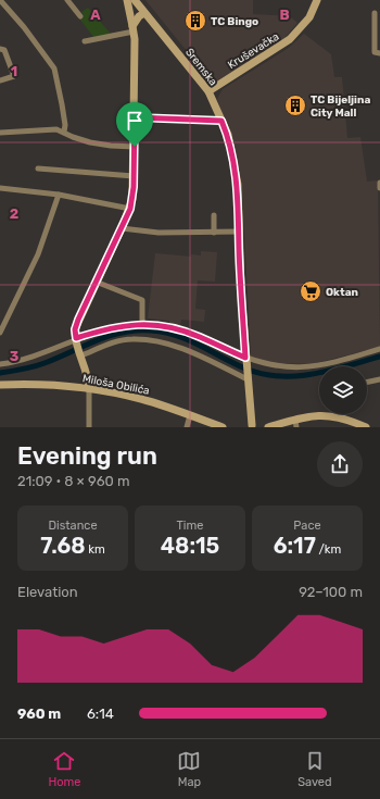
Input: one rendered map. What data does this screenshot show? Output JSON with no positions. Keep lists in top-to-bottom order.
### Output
{
  "streets": {
    "main road": ["Kruševačka", "Sremska", "Miloša Obilića"]
  },
  "crossings": [
    ["Kruševačka", "Sremska"]
  ],
  "places": {
    "building": ["TC Bingo", "TC Bijeljina City Mall"],
    "supermarket": ["Oktan"]
  },
  "page": {
    "heading": ["Evening run", "21:09 · 8 × 960 m"],
    "stats": [
      ["Distance", "7.68 km"],
      ["Time", "48:15"],
      ["Pace", "6:17 /km"]
    ],
    "chart": ["Elevation", "92–100 m"],
    "list": [
      {
        "name": "960 m",
        "note": "6:14"
      }
    ],
    "tabs": ["Home", "Map", "Saved"]
  },
  "grid": {
    "columns": ["A", "B"],
    "rows": ["1", "2", "3"]
  }
}
